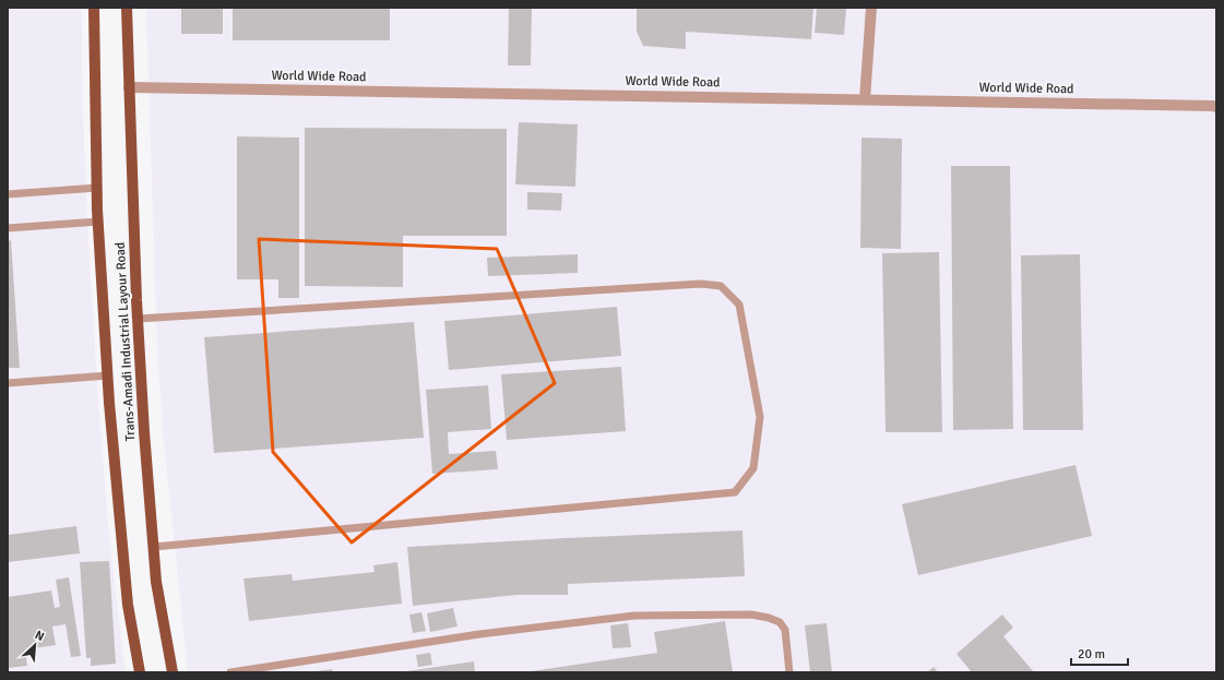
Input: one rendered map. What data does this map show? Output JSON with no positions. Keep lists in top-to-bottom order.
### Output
{
  "streets": {
    "main road": ["Trans-Amadi Industrial Layour Road"],
    "street": ["World Wide Road"]
  },
  "crossings": [
    ["World Wide Road", "Trans-Amadi Industrial Layour Road"]
  ],
  "scale_bar": "20 m",
  "north": "top right"
}
